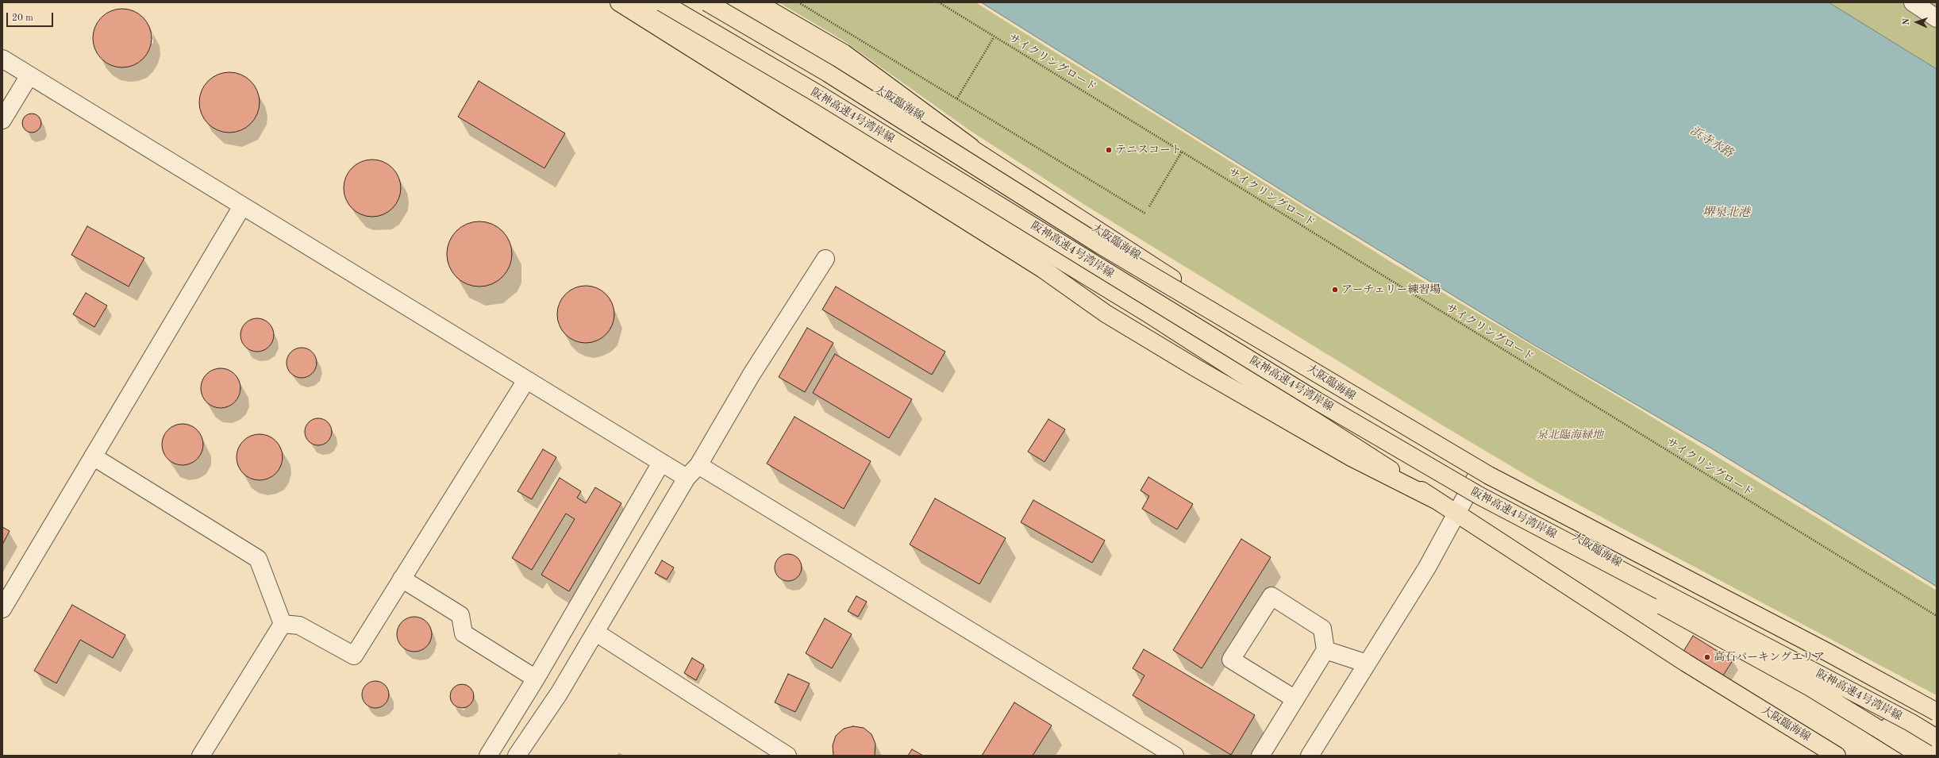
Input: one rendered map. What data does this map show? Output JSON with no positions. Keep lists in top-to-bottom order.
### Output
{
  "streets": {
    "main road": ["大阪臨海線", "阪神高速4号湾岸線"],
    "path": ["サイクリングロード"]
  },
  "water": ["浜寺水路", "堺泉北港"],
  "parks": ["泉北臨海緑地"],
  "places": ["テニスコート", "アーチェリー練習場", "高石パーキングエリア"],
  "scale_bar": "20 m",
  "north": "left"
}
